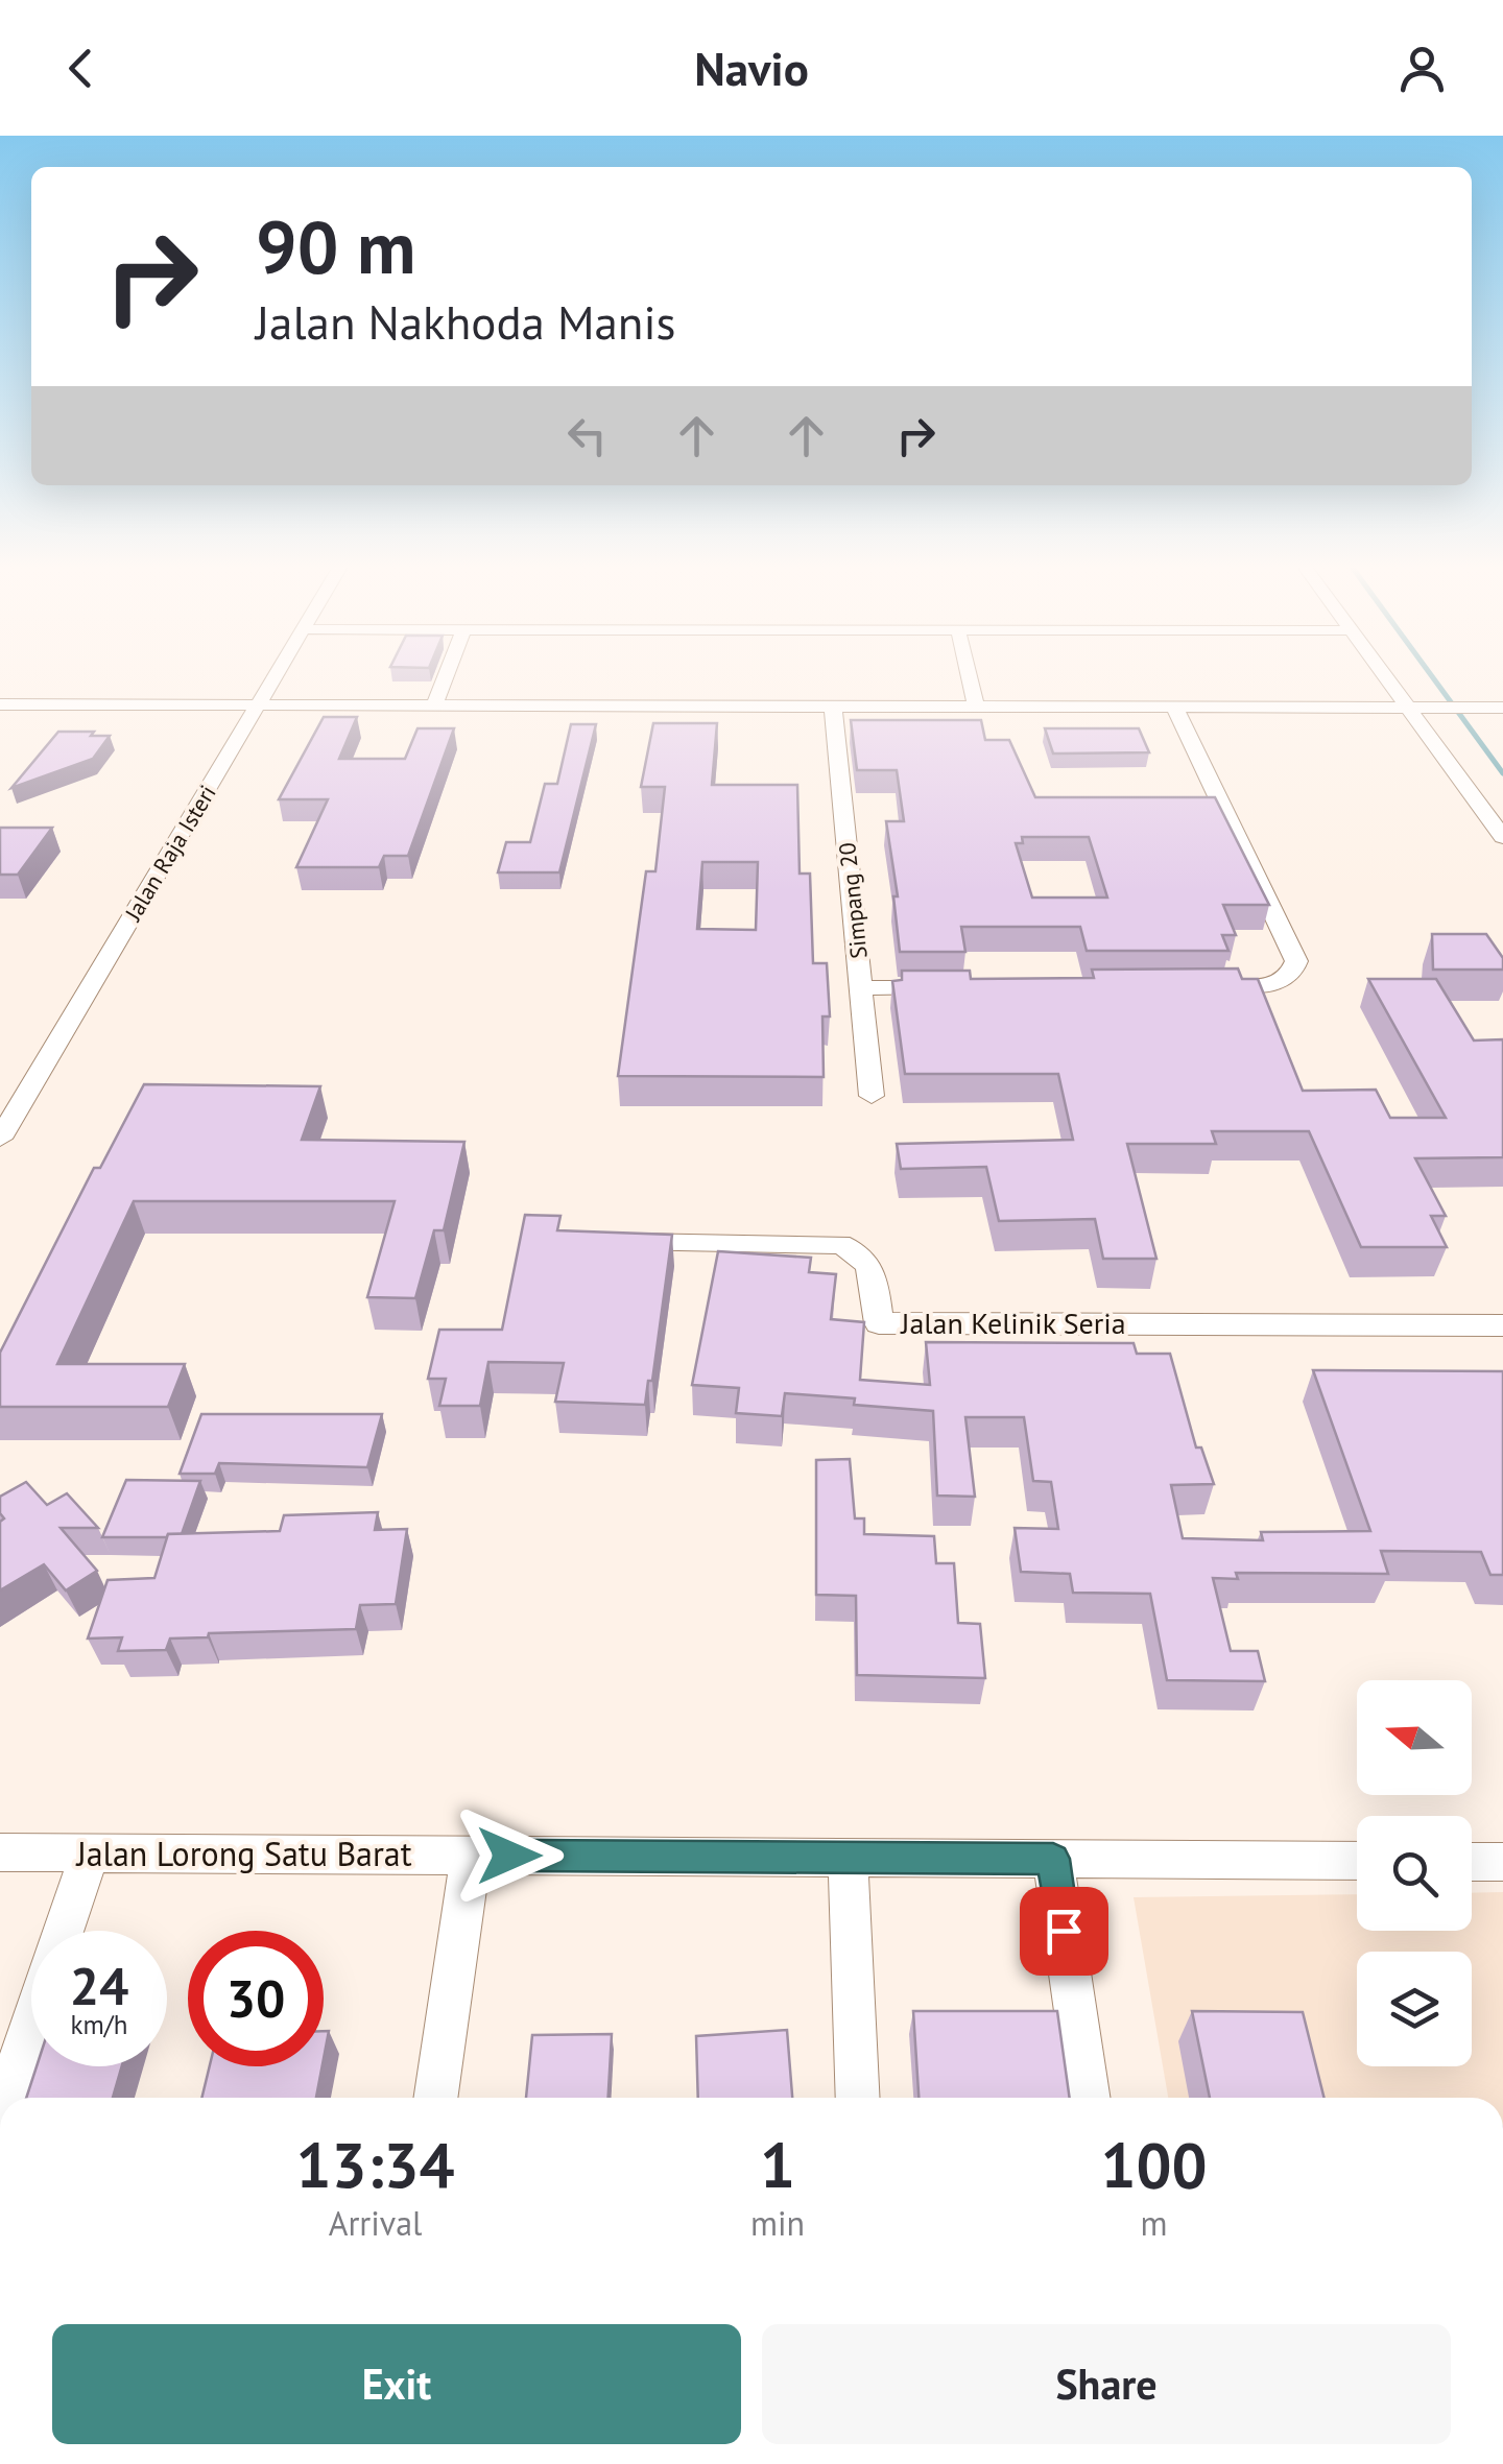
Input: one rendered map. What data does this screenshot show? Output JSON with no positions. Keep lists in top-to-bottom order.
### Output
{
  "streets": {
    "street": [
      "Jalan Raja Isteri",
      "Simpang 20",
      "Jalan Kelinik Seria",
      "Jalan Lorong Satu Barat"
    ]
  },
  "north": "left",
  "page": {
    "header": "Navio",
    "turn": ["90 m", "Jalan Nakhoda Manis"],
    "speed": "24 km/h",
    "limit": "30",
    "eta": [
      "13:34",
      "Arrival",
      "1",
      "min",
      "100",
      "m"
    ],
    "buttons": ["Exit", "Share"]
  }
}
